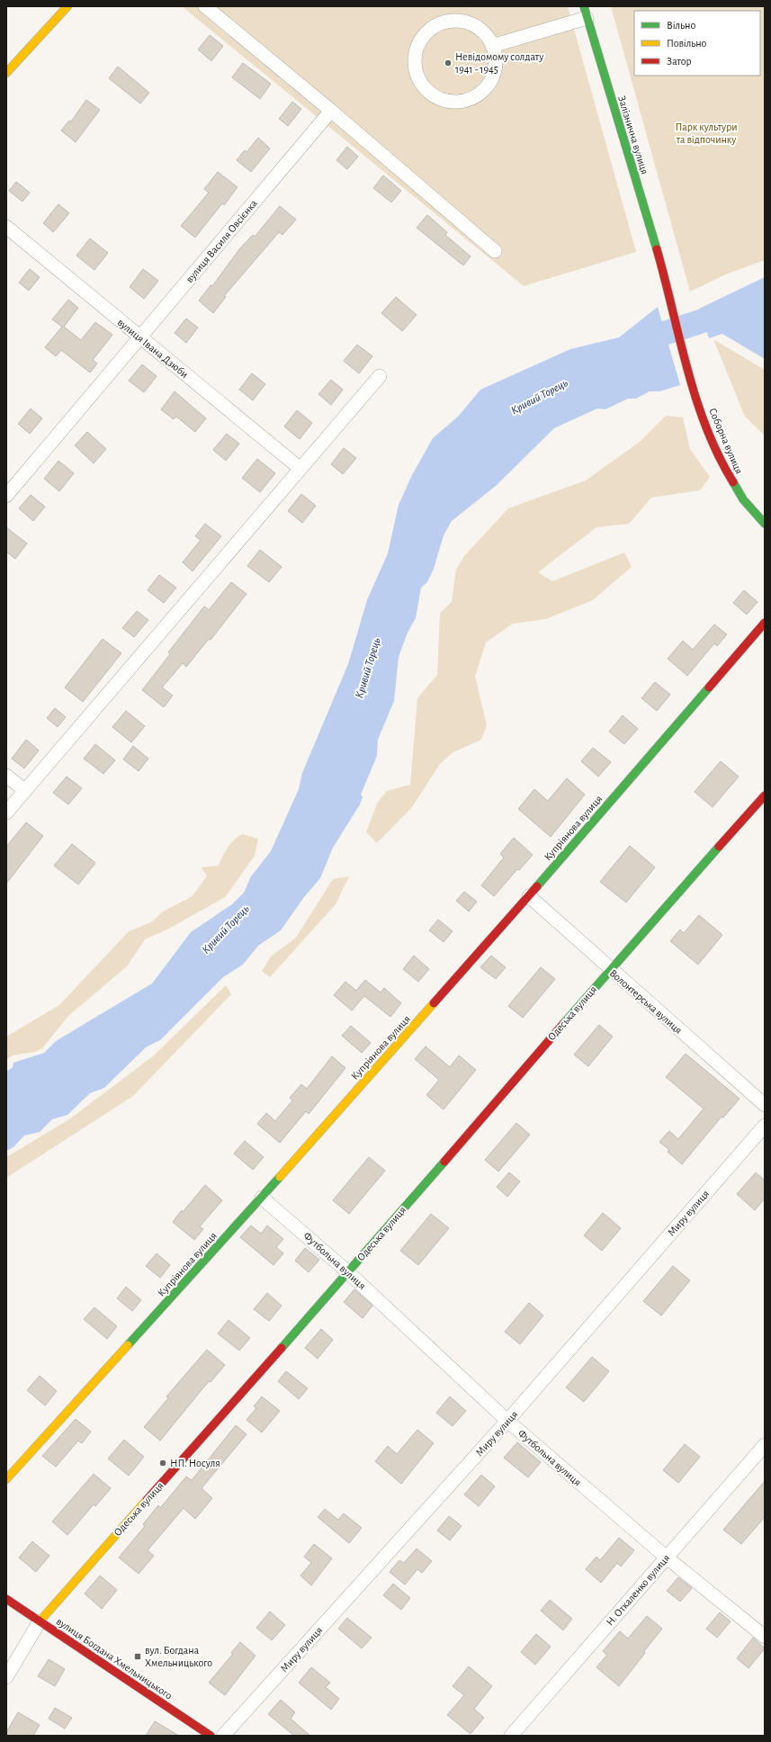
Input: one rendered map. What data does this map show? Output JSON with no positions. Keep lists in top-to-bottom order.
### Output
{
  "streets": {
    "street": [
      "Залізнична вулиця",
      "вулиця Василя Овсієнка",
      "вулиця Івана Дзюби",
      "Соборна вулиця",
      "Купріянова вулиця",
      "Волонтерська вулиця",
      "Одеська вулиця",
      "Миру вулиця",
      "Футбольна вулиця",
      "Н. Откаленко вулиця",
      "вулиця Богдана Хмельницького"
    ]
  },
  "crossings": [
    ["Залізнична вулиця", "Соборна вулиця"],
    ["вулиця Василя Овсієнка", "вулиця Івана Дзюби"],
    ["Купріянова вулиця", "Волонтерська вулиця"],
    ["Купріянова вулиця", "Футбольна вулиця"],
    ["Волонтерська вулиця", "Одеська вулиця"],
    ["Одеська вулиця", "Футбольна вулиця"],
    ["Одеська вулиця", "вулиця Богдана Хмельницького"],
    ["Миру вулиця", "Футбольна вулиця"],
    ["Футбольна вулиця", "Н. Откаленко вулиця"]
  ],
  "water": ["Кривий Торець"],
  "parks": ["Парк культури та відпочинку"],
  "places": {
    "other": ["Невідомому солдату 1941 - 1945", "НП. Носуля"],
    "transit": ["вул. Богдана Хмельницького"]
  },
  "legend": ["Вільно", "Повільно", "Затор"]
}
